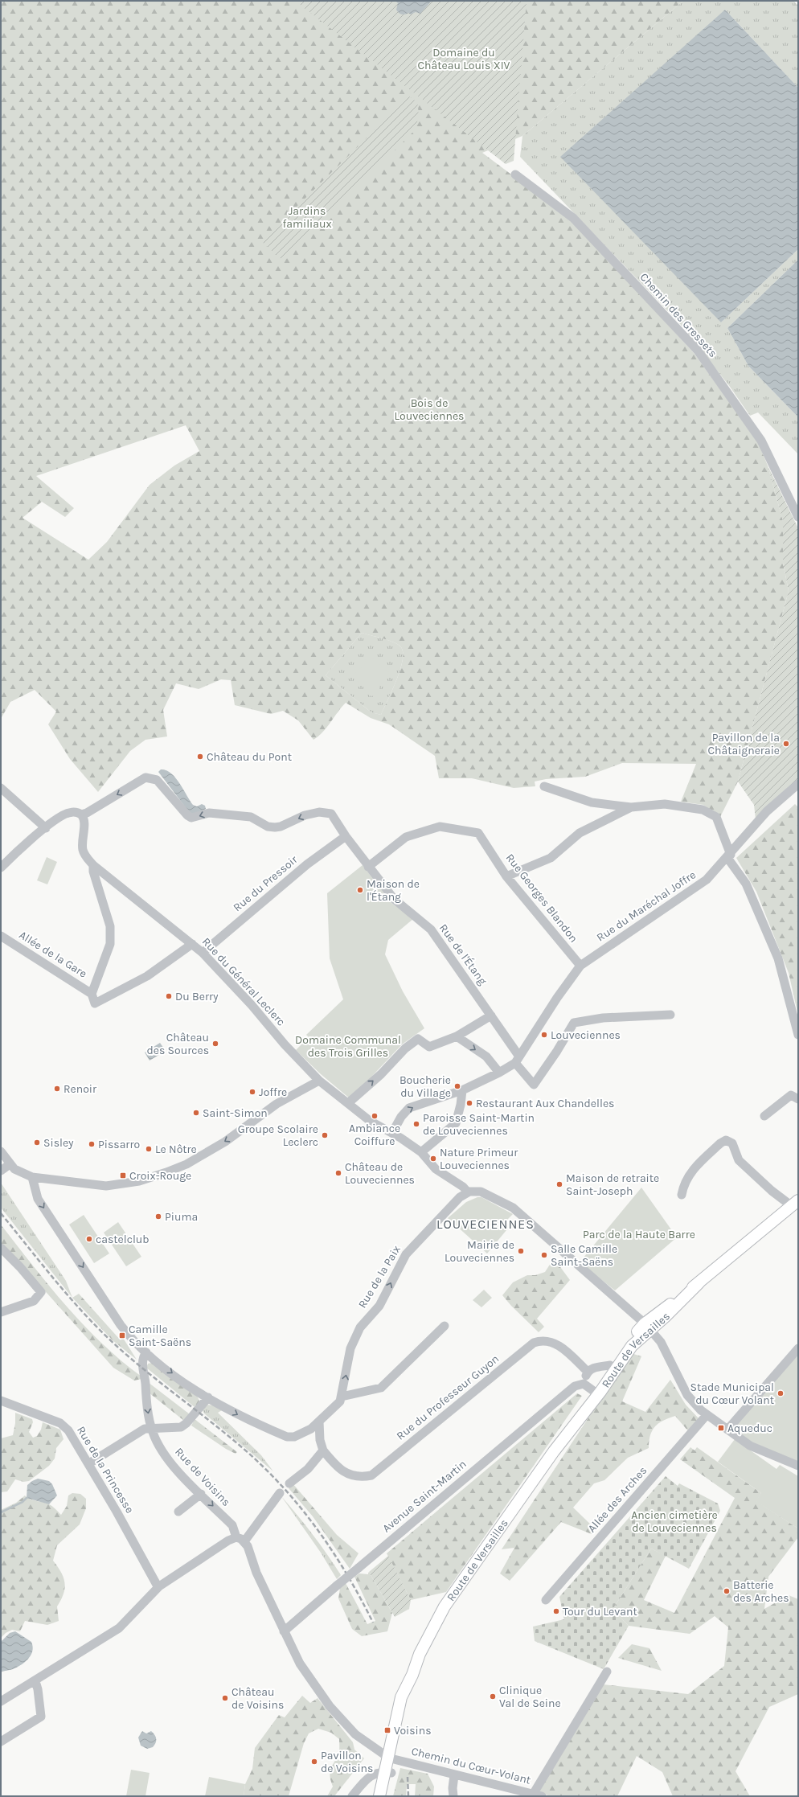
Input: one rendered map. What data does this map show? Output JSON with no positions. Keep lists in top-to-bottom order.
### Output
{
  "streets": {
    "main road": ["Route de Versailles"],
    "street": [
      "Chemin des Gressets",
      "Rue du Pressoir",
      "Rue Georges Blandon",
      "Rue du Maréchal Joffre",
      "Allée de la Gare",
      "Rue de l'Étang",
      "Rue du Général Leclerc",
      "Rue de la Paix",
      "Rue du Professeur Guyon",
      "Rue de la Princesse",
      "Rue de Voisins",
      "Avenue Saint-Martin",
      "Allée des Arches",
      "Chemin du Cœur-Volant"
    ]
  },
  "crossings": [
    ["Rue du Pressoir", "Rue de l'Étang"],
    ["Rue du Pressoir", "Rue du Général Leclerc"],
    ["Rue Georges Blandon", "Rue du Maréchal Joffre"],
    ["Rue Georges Blandon", "Rue de l'Étang"],
    ["Rue du Maréchal Joffre", "Rue de l'Étang"],
    ["Rue de l'Étang", "Rue du Général Leclerc"],
    ["Rue du Général Leclerc", "Rue de la Paix"],
    ["Rue de la Paix", "Rue de Voisins"],
    ["Route de Versailles", "Rue de Voisins"],
    ["Route de Versailles", "Avenue Saint-Martin"],
    ["Route de Versailles", "Chemin du Cœur-Volant"],
    ["Rue de Voisins", "Avenue Saint-Martin"],
    ["Rue de Voisins", "Chemin du Cœur-Volant"]
  ],
  "districts": ["LOUVECIENNES"],
  "parks": [
    "Domaine du Château Louis XIV",
    "Jardins familiaux",
    "Bois de Louveciennes",
    "Domaine Communal des Trois Grilles",
    "Parc de la Haute Barre",
    "Ancien cimetière de Louveciennes"
  ],
  "places": {
    "other": [
      "Pavillon de la Châtaigneraie",
      "Château du Pont",
      "Maison de l'Étang",
      "Du Berry",
      "Louveciennes",
      "Château des Sources",
      "Boucherie du Village",
      "Renoir",
      "Joffre",
      "Restaurant Aux Chandelles",
      "Saint-Simon",
      "Ambiance Coiffure",
      "Paroisse Saint-Martin de Louveciennes",
      "Groupe Scolaire Leclerc",
      "Sisley",
      "Pissarro",
      "Le Nôtre",
      "Nature Primeur Louveciennes",
      "Château de Louveciennes",
      "Maison de retraite Saint-Joseph",
      "Piuma",
      "castelclub",
      "Mairie de Louveciennes",
      "Salle Camille Saint-Saëns",
      "Stade Municipal du Cœur Volant",
      "Batterie des Arches",
      "Tour du Levant",
      "Clinique Val de Seine",
      "Château de Voisins",
      "Pavillon de Voisins"
    ],
    "transit": [
      "Croix-Rouge",
      "Camille Saint-Saëns",
      "Aqueduc",
      "Voisins"
    ]
  }
}
